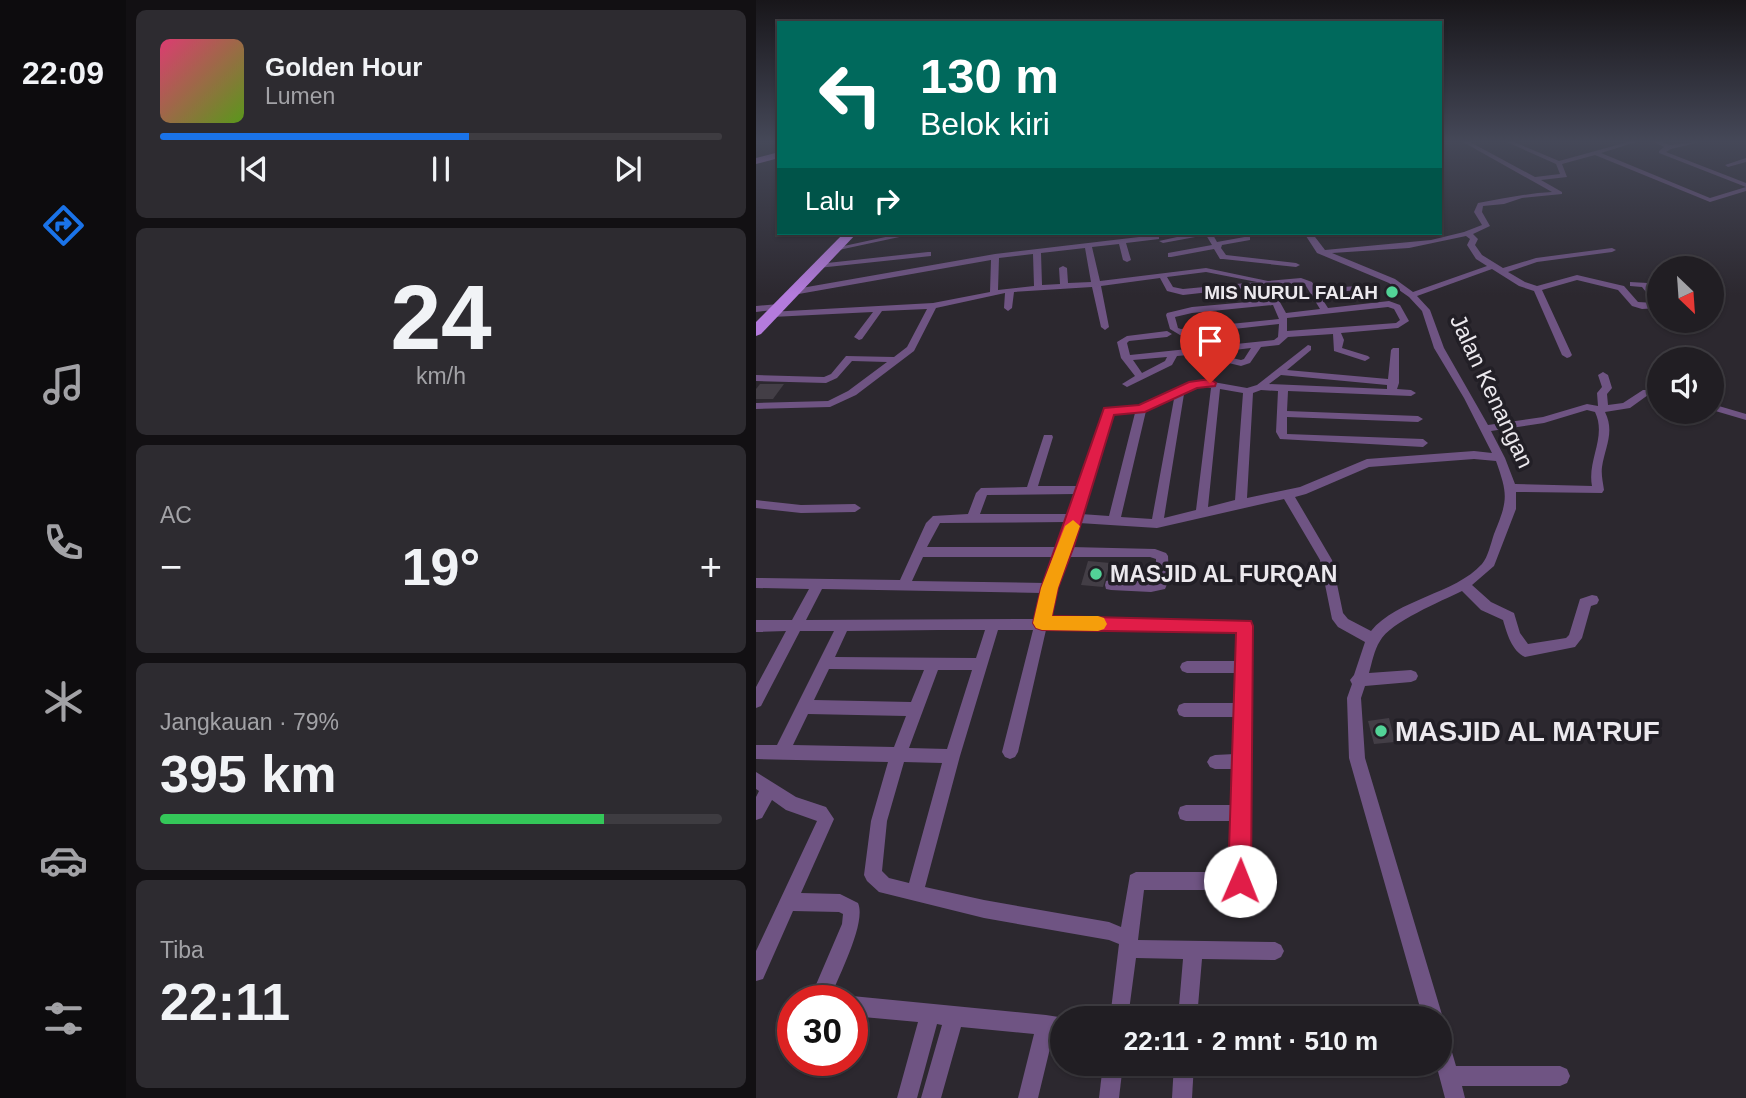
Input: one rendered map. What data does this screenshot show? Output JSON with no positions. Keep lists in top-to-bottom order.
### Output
{
  "streets": {
    "street": ["Jalan Kenangan"]
  },
  "places": ["MIS NURUL FALAH", "MASJID AL FURQAN", "MASJID AL MA'RUF"],
  "north": "bottom right",
  "page": {
    "tabs": "22:09",
    "turn": ["130 m", "Belok kiri"],
    "song": ["Golden Hour", "Lumen"],
    "then": "Lalu",
    "tile": [
      ["24", "km/h"],
      "AC",
      ["Jangkauan · 79%", "395 km"],
      ["Tiba", "22:11"]
    ],
    "heat": ["−", "19°", "+"],
    "limit": "30",
    "trip": "22:11 · 2 mnt · 510 m"
  }
}
